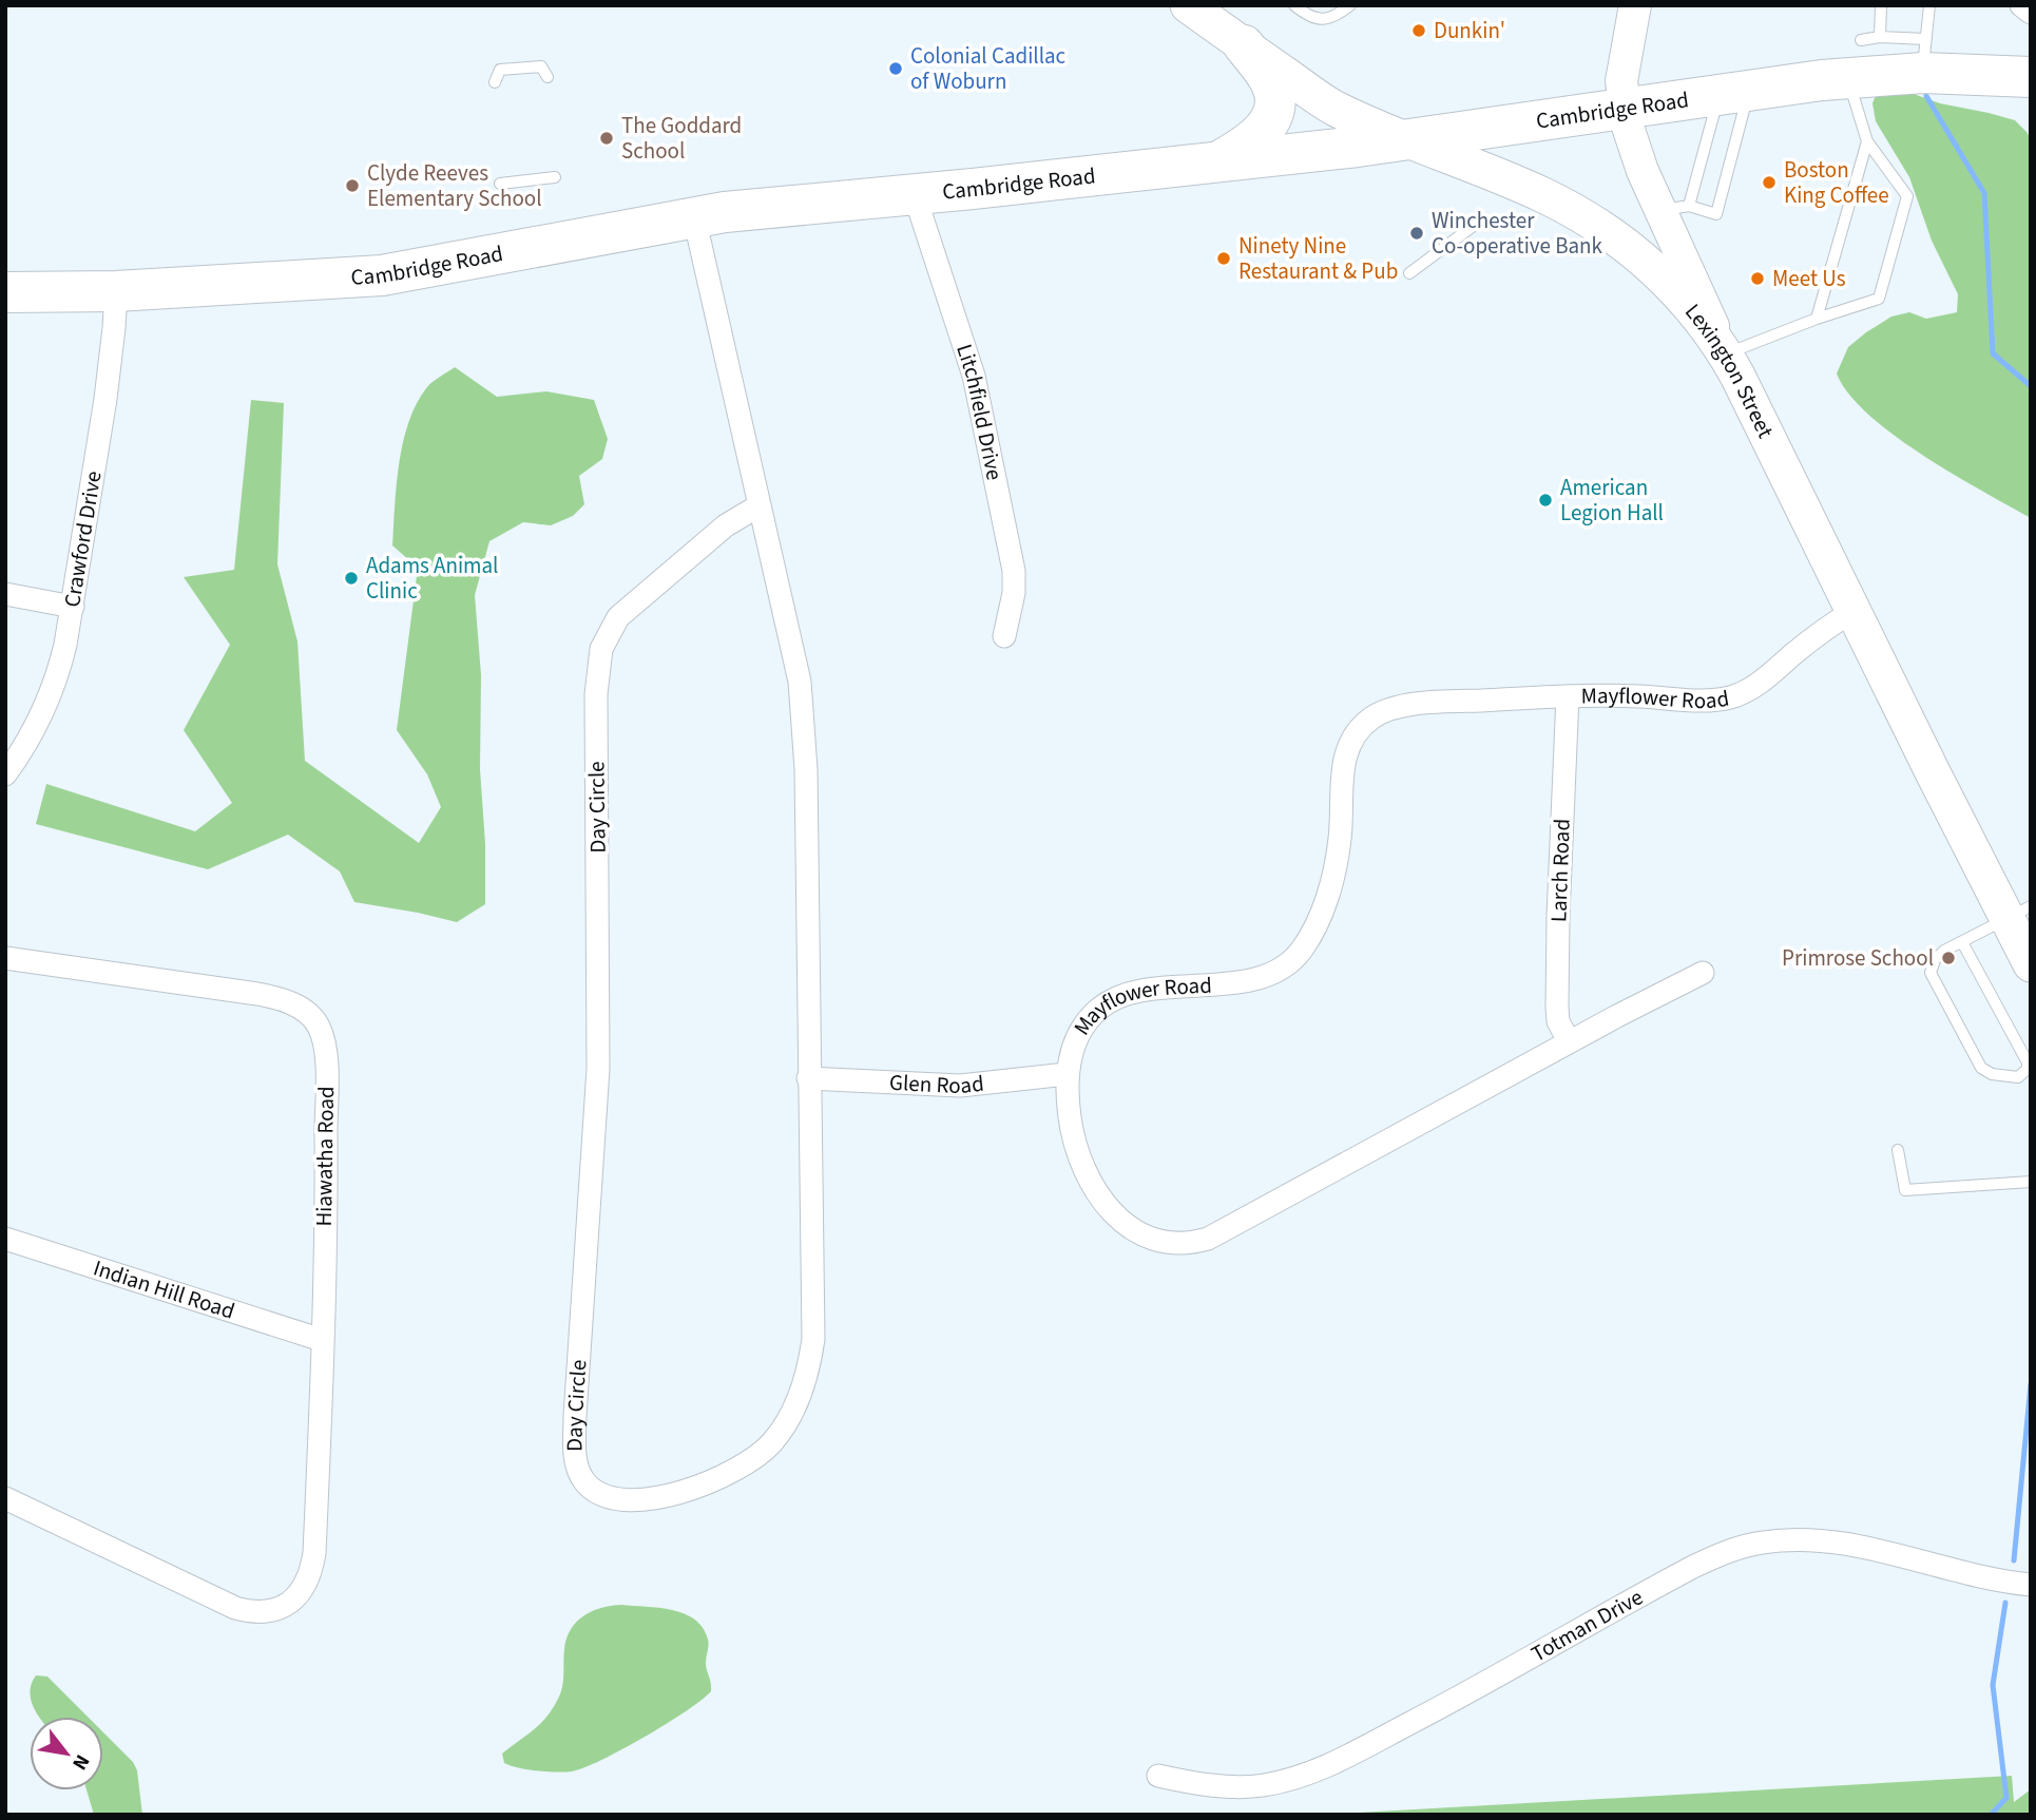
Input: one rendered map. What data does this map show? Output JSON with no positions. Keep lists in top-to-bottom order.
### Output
{
  "streets": {
    "highway": ["Cambridge Road"],
    "main road": ["Lexington Street"],
    "street": [
      "Litchfield Drive",
      "Crawford Drive",
      "Mayflower Road",
      "Day Circle",
      "Larch Road",
      "Glen Road",
      "Hiawatha Road",
      "Indian Hill Road",
      "Totman Drive"
    ]
  },
  "crossings": [
    ["Cambridge Road", "Lexington Street"],
    ["Cambridge Road", "Litchfield Drive"],
    ["Cambridge Road", "Crawford Drive"],
    ["Cambridge Road", "Day Circle"],
    ["Lexington Street", "Mayflower Road"],
    ["Mayflower Road", "Larch Road"],
    ["Mayflower Road", "Glen Road"],
    ["Day Circle", "Glen Road"],
    ["Hiawatha Road", "Indian Hill Road"]
  ],
  "places": [
    "Dunkin'",
    "Colonial Cadillac of Woburn",
    "The Goddard School",
    "Boston King Coffee",
    "Clyde Reeves Elementary School",
    "Winchester Co-operative Bank",
    "Ninety Nine Restaurant & Pub",
    "Meet Us",
    "American Legion Hall",
    "Adams Animal Clinic",
    "Primrose School"
  ],
  "north": "bottom right"
}
